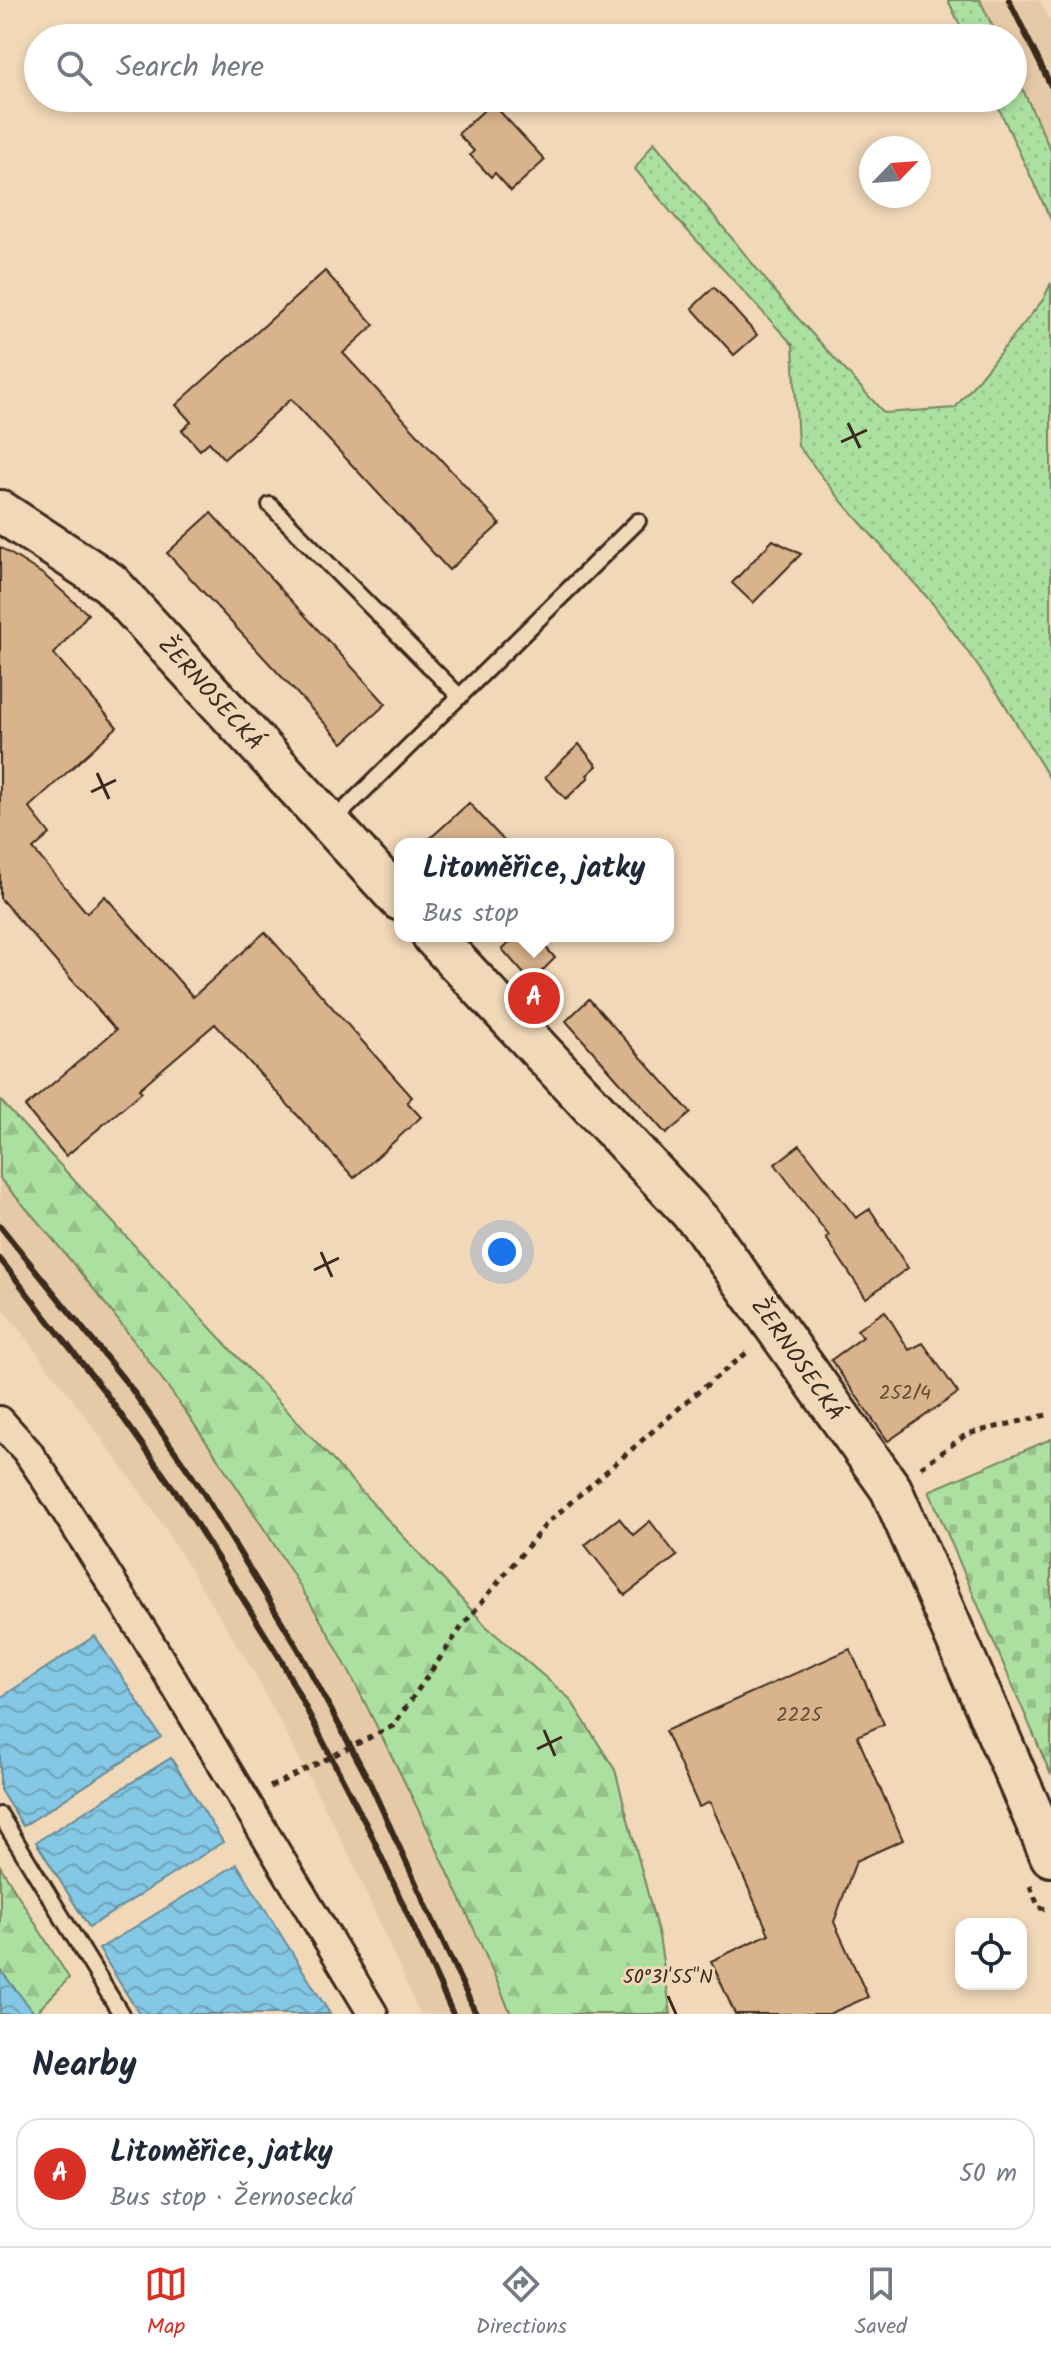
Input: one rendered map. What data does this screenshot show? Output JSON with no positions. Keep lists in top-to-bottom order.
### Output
{
  "streets": {
    "main road": ["ŽERNOSECKÁ"]
  },
  "house_numbers": ["252/4", "2225"],
  "north": "top right",
  "page": {
    "search": "Search here",
    "popup": ["Litoměřice, jatky", "Bus stop"],
    "pins": "A",
    "heading": "Nearby",
    "list": [
      {
        "mark": "A",
        "name": "Litoměřice, jatky",
        "note": "Bus stop · Žernosecká",
        "value": "50 m"
      }
    ],
    "nav": ["Map", "Directions", "Saved"]
  },
  "coordinates": ["50°31'55\"N"]
}
